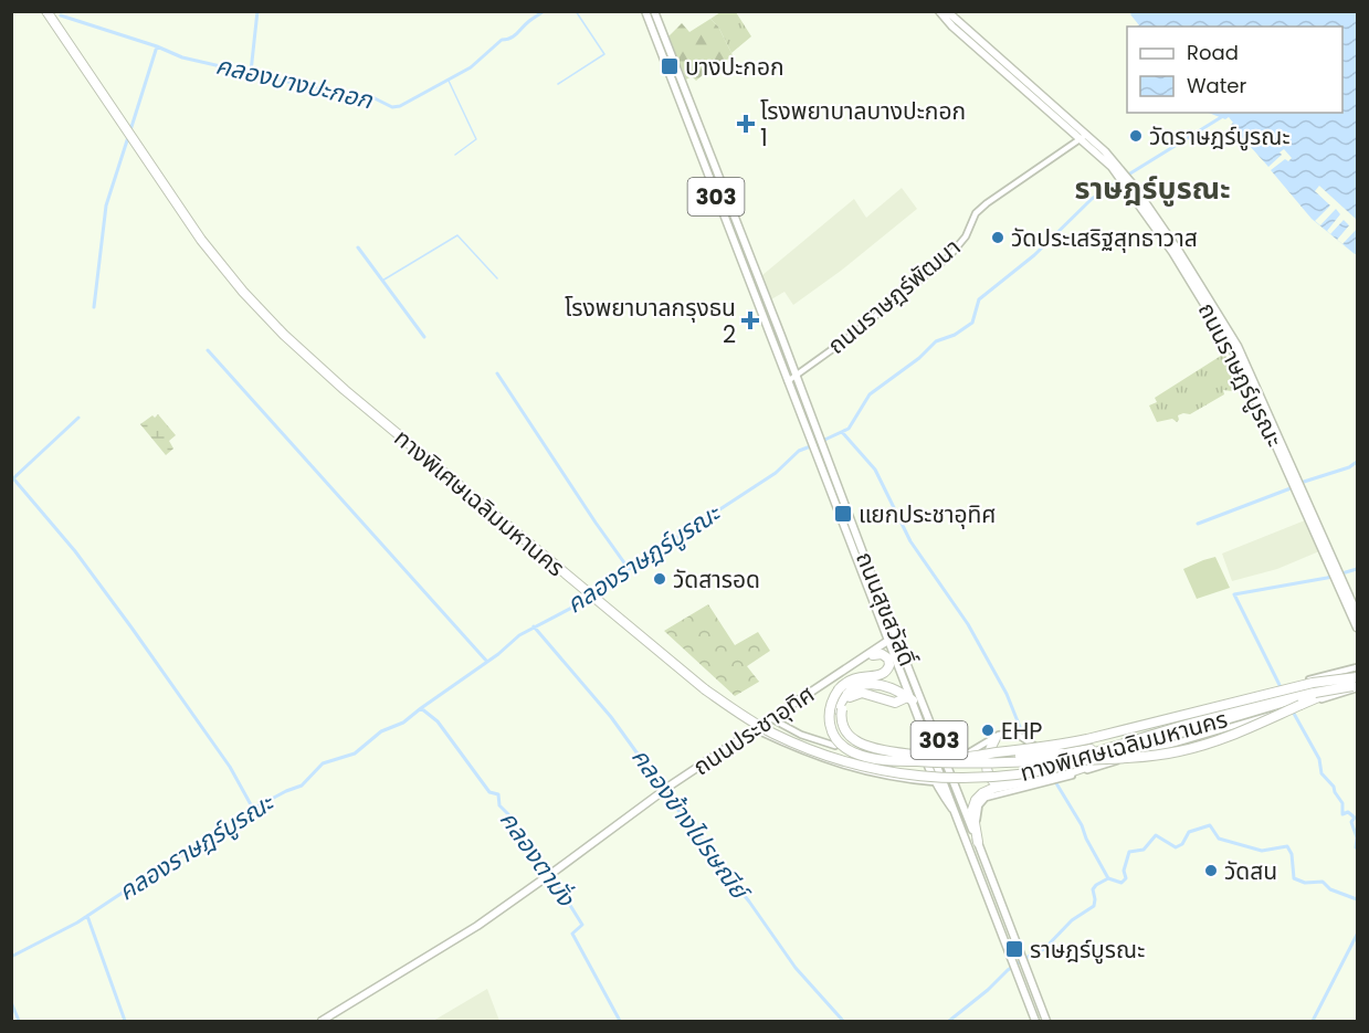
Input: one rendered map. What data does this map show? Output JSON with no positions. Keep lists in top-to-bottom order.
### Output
{
  "streets": {
    "highway": ["ทางพิเศษเฉลิมมหานคร"],
    "main road": [
      "303",
      "ถนนราษฎร์บูรณะ",
      "ถนนสุขสวัสดิ์",
      "ถนนประชาอุทิศ"
    ],
    "street": ["ถนนราษฎร์พัฒนา"]
  },
  "crossings": [
    ["ถนนราษฎร์พัฒนา", "ถนนราษฎร์บูรณะ"],
    ["ถนนราษฎร์พัฒนา", "ถนนสุขสวัสดิ์"],
    ["ถนนสุขสวัสดิ์", "ถนนประชาอุทิศ"]
  ],
  "districts": ["ราษฎร์บูรณะ"],
  "water": [
    "คลองบางปะกอก",
    "คลองราษฎร์บูรณะ",
    "คลองข้างไปรษณีย์",
    "คลองตามั่ง"
  ],
  "places": {
    "transit": ["บางปะกอก", "แยกประชาอุทิศ", "ราษฎร์บูรณะ"],
    "health": ["โรงพยาบาลบางปะกอก 1", "โรงพยาบาลกรุงธน 2"],
    "other": [
      "วัดราษฎร์บูรณะ",
      "วัดประเสริฐสุทธาวาส",
      "วัดสารอด",
      "EHP",
      "วัดสน"
    ]
  },
  "legend": ["Road", "Water"]
}
